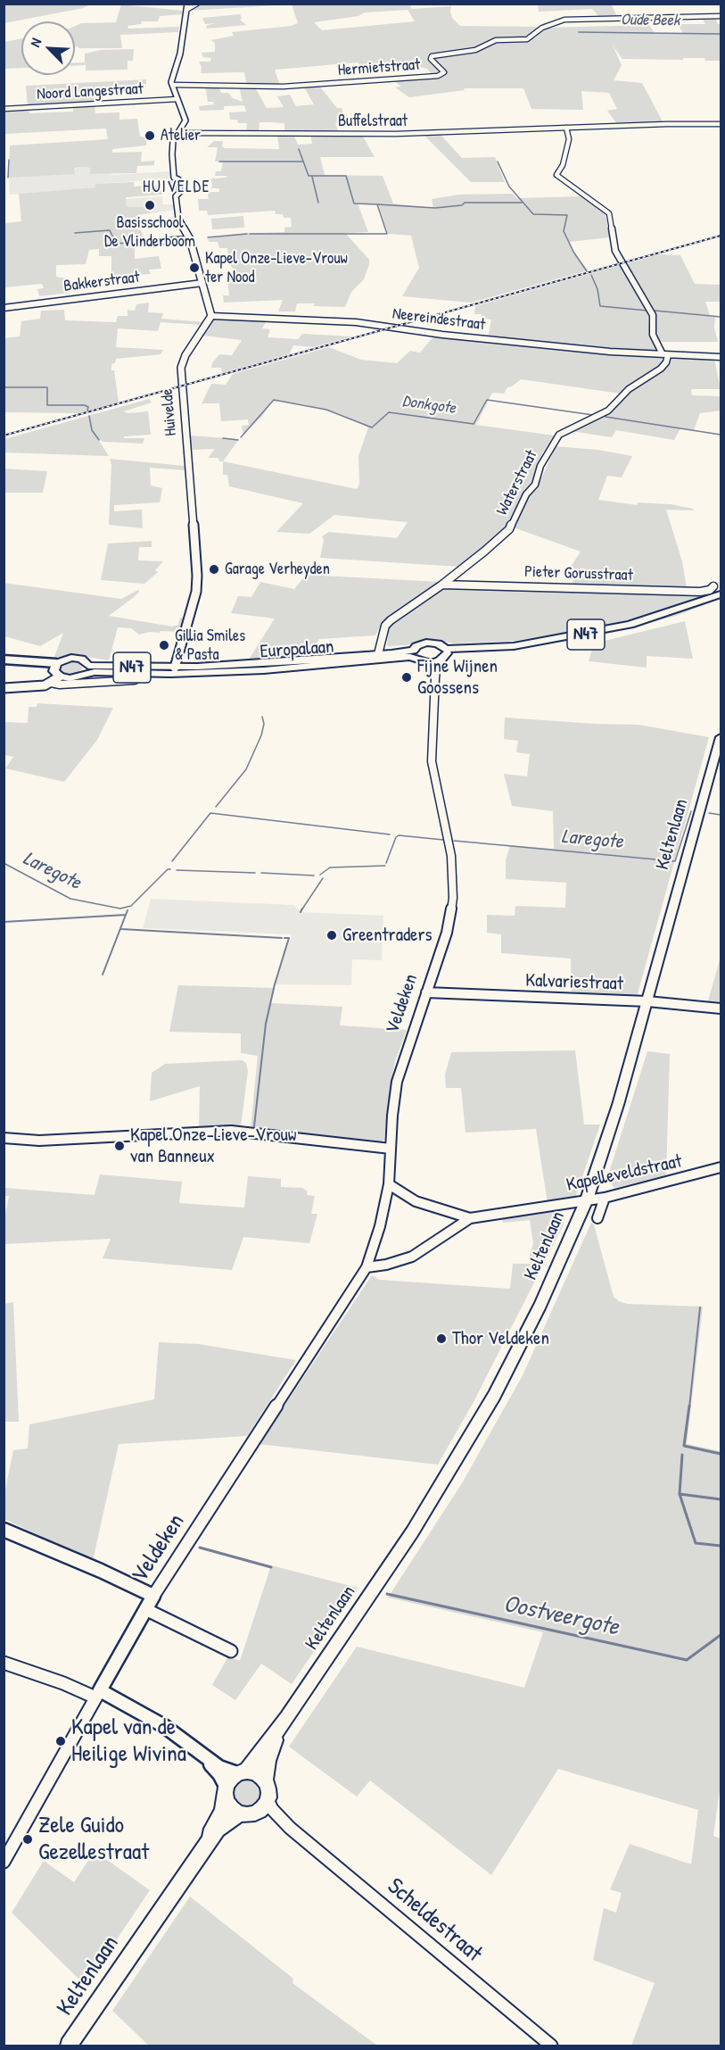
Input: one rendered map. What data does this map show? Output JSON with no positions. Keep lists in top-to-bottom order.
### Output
{
  "streets": {
    "highway": ["N47", "Europalaan"],
    "main road": ["Keltenlaan"],
    "street": [
      "Hermietstraat",
      "Noord Langestraat",
      "Buffelstraat",
      "Bakkerstraat",
      "Neereindestraat",
      "Huivelde",
      "Waterstraat",
      "Pieter Gorusstraat",
      "Kalvariestraat",
      "Veldeken",
      "Kapelleveldstraat",
      "Scheldestraat"
    ]
  },
  "crossings": [
    ["Neereindestraat", "Huivelde"],
    ["Neereindestraat", "Waterstraat"],
    ["Huivelde", "Europalaan"],
    ["Waterstraat", "Pieter Gorusstraat"],
    ["Waterstraat", "Europalaan"],
    ["Europalaan", "Veldeken"],
    ["Keltenlaan", "Kalvariestraat"],
    ["Keltenlaan", "Kapelleveldstraat"],
    ["Keltenlaan", "Scheldestraat"],
    ["Kalvariestraat", "Veldeken"]
  ],
  "districts": ["HUIVELDE"],
  "water": [
    "Oude Beek",
    "Donkgote",
    "Laregote",
    "Oostveergote"
  ],
  "places": [
    "Atelier",
    "Basisschool De Vlinderboom",
    "Kapel Onze-Lieve-Vrouw ter Nood",
    "Garage Verheyden",
    "Gillia Smiles & Pasta",
    "Fijne Wijnen Goossens",
    "Greentraders",
    "Kapel Onze-Lieve-Vrouw van Banneux",
    "Thor Veldeken",
    "Kapel van de Heilige Wivina",
    "Zele Guido Gezellestraat"
  ],
  "north": "top left"
}
